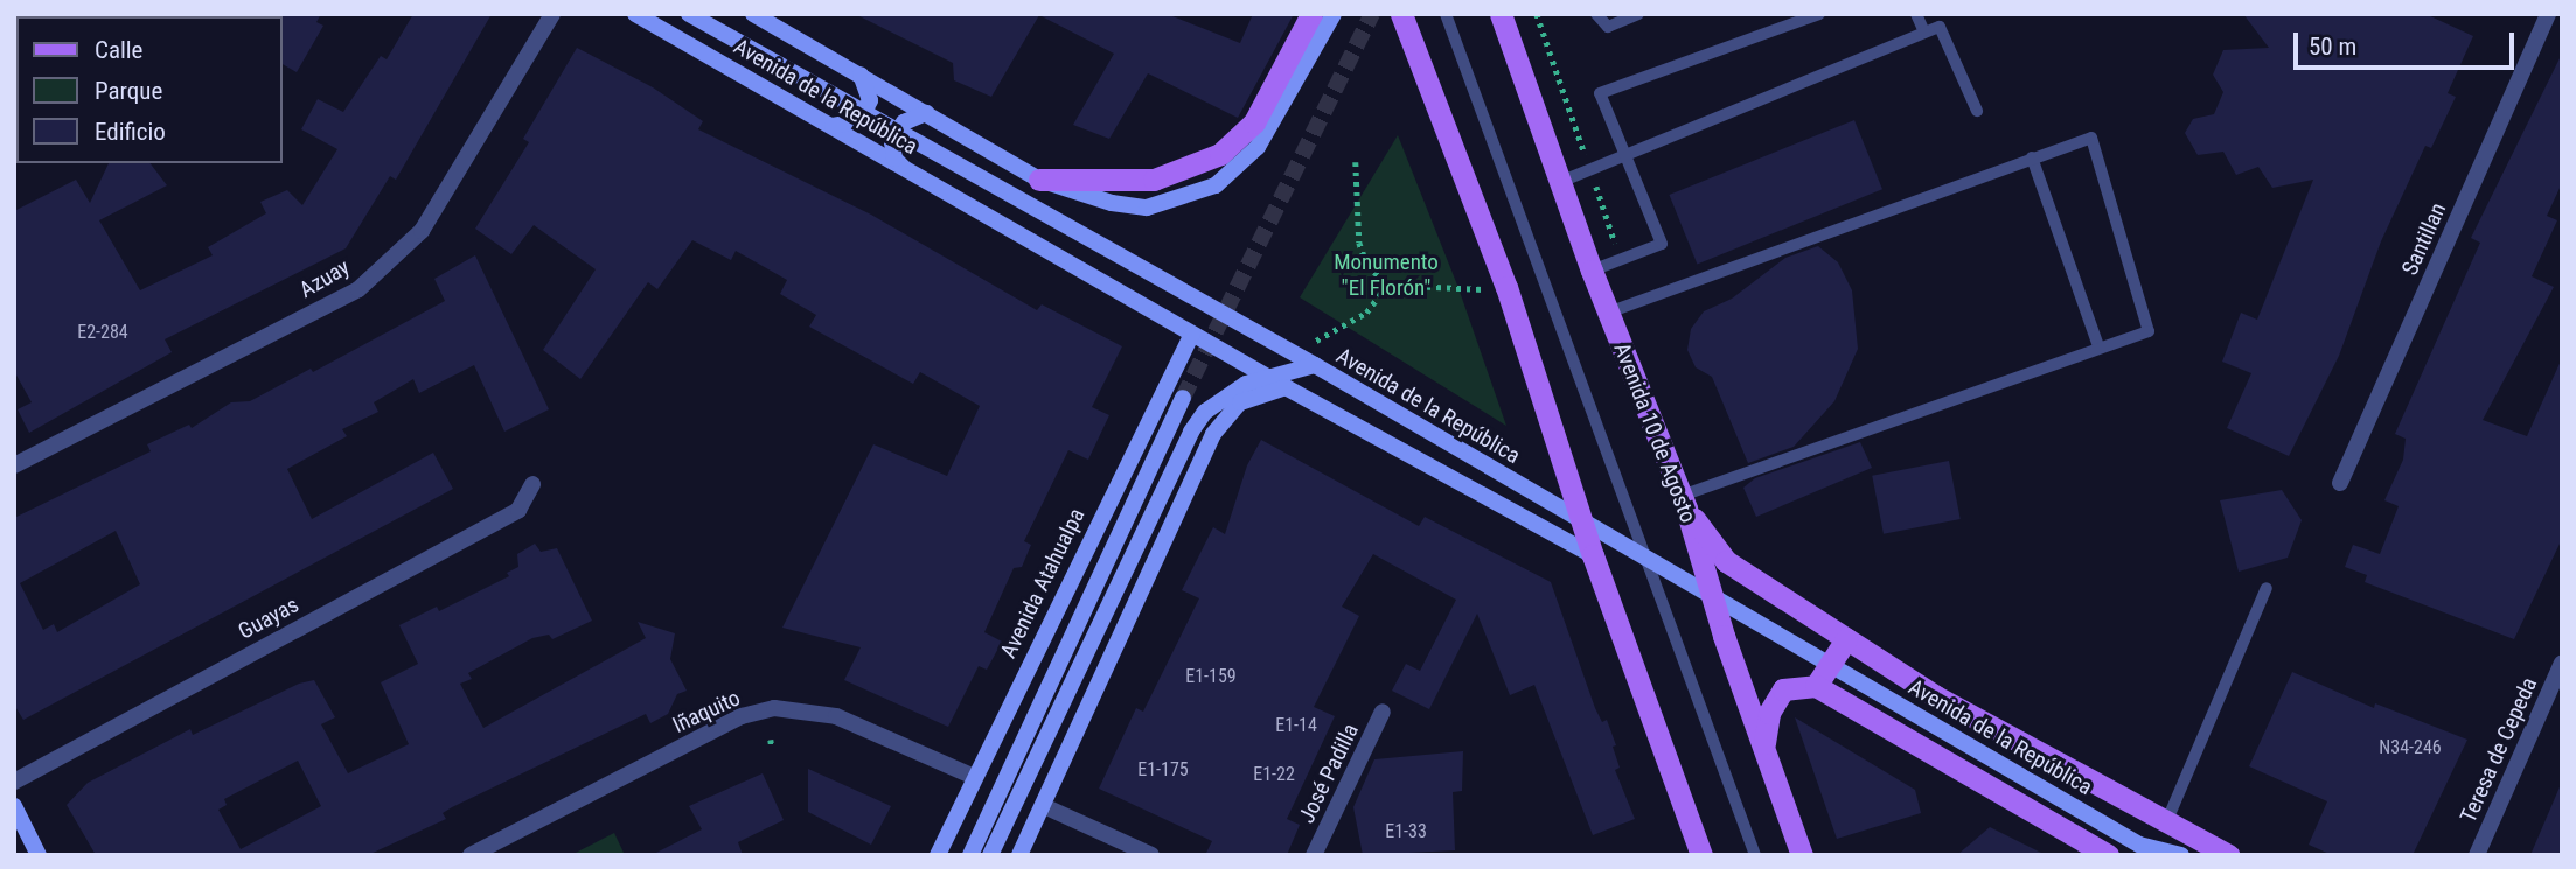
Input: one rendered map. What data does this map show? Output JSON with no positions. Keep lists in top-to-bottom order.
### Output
{
  "streets": {
    "main road": ["Avenida de la República", "Avenida 10 de Agosto", "Avenida Atahualpa"],
    "street": [
      "Santillan",
      "Azuay",
      "Guayas",
      "Iñaquito",
      "Teresa de Cepeda",
      "José Padilla"
    ]
  },
  "crossings": [
    ["Avenida de la República", "Avenida Atahualpa"],
    ["Avenida Atahualpa", "Iñaquito"]
  ],
  "parks": ["Monumento \"El Florón\""],
  "house_numbers": [
    "E2-284",
    "E1-159",
    "E1-14",
    "N34-246",
    "E1-175",
    "E1-22",
    "E1-33"
  ],
  "legend": ["Calle", "Parque", "Edificio"],
  "scale_bar": "50 m"
}
